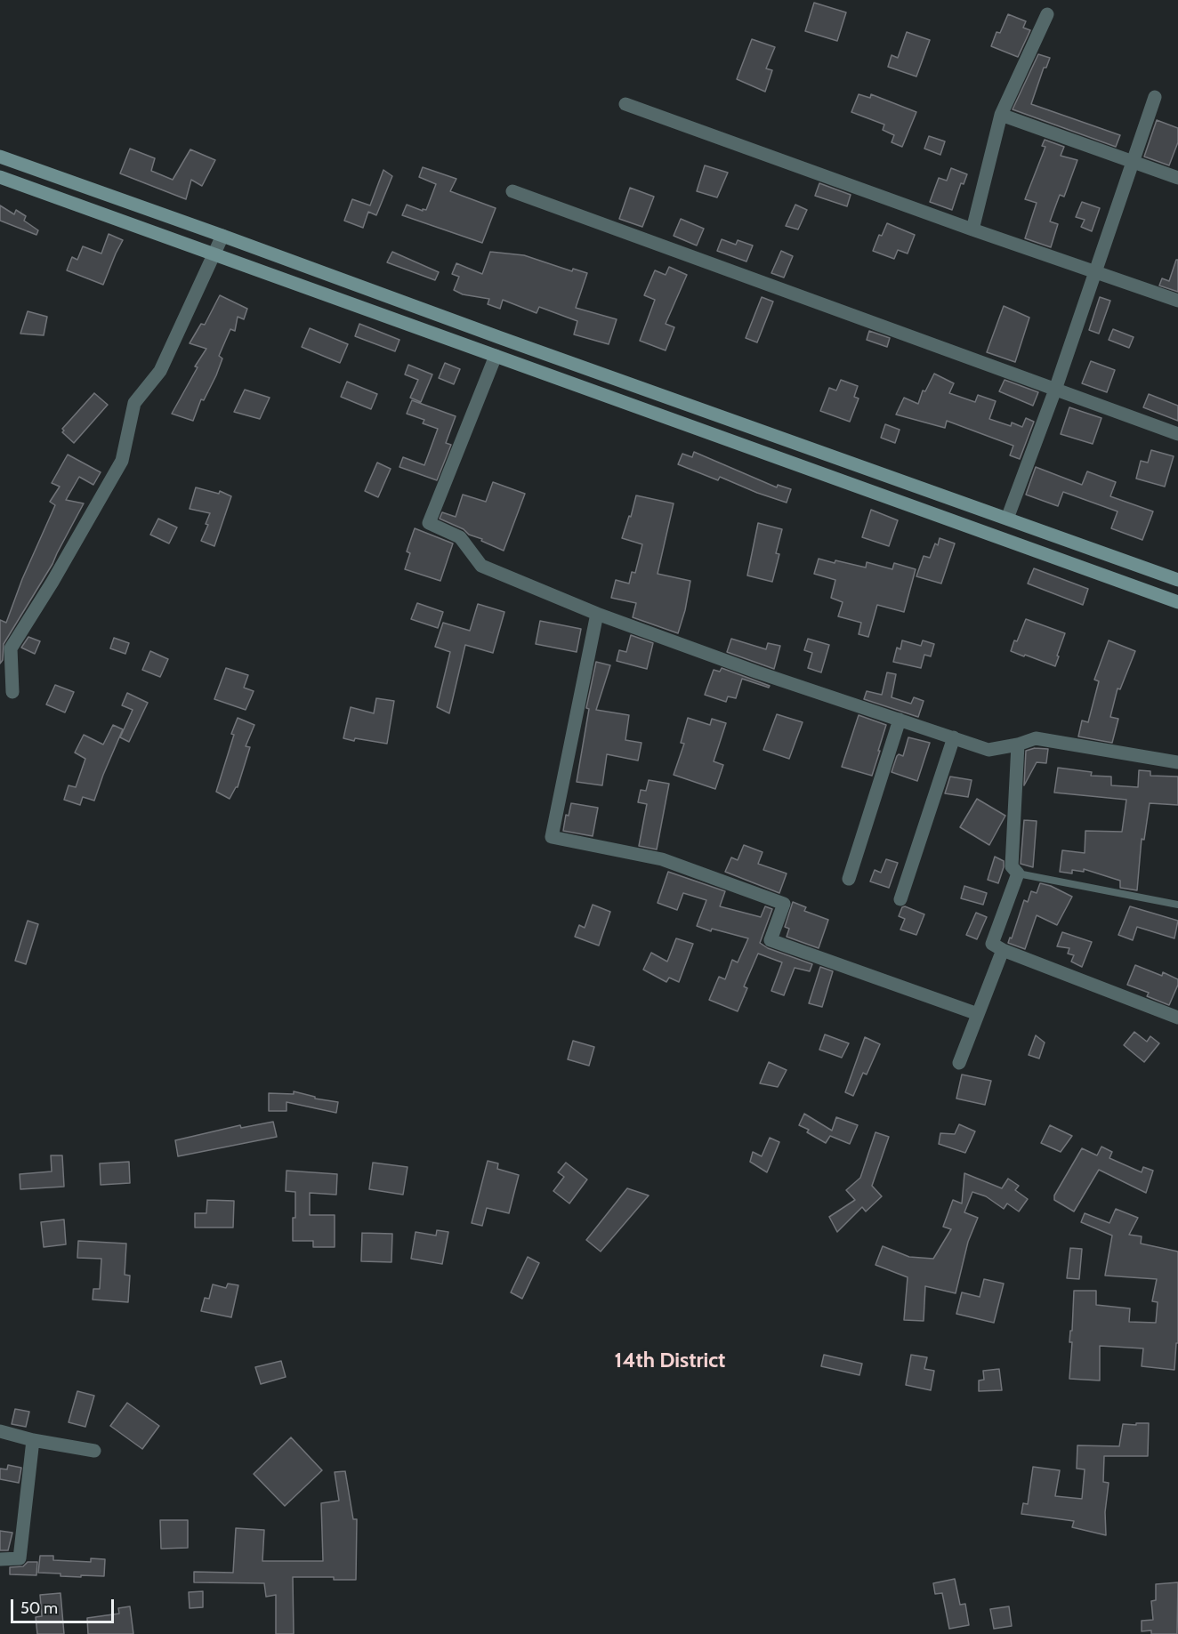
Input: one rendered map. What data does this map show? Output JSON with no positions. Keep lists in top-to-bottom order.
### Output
{
  "districts": ["14th District"],
  "scale_bar": "50 m"
}
